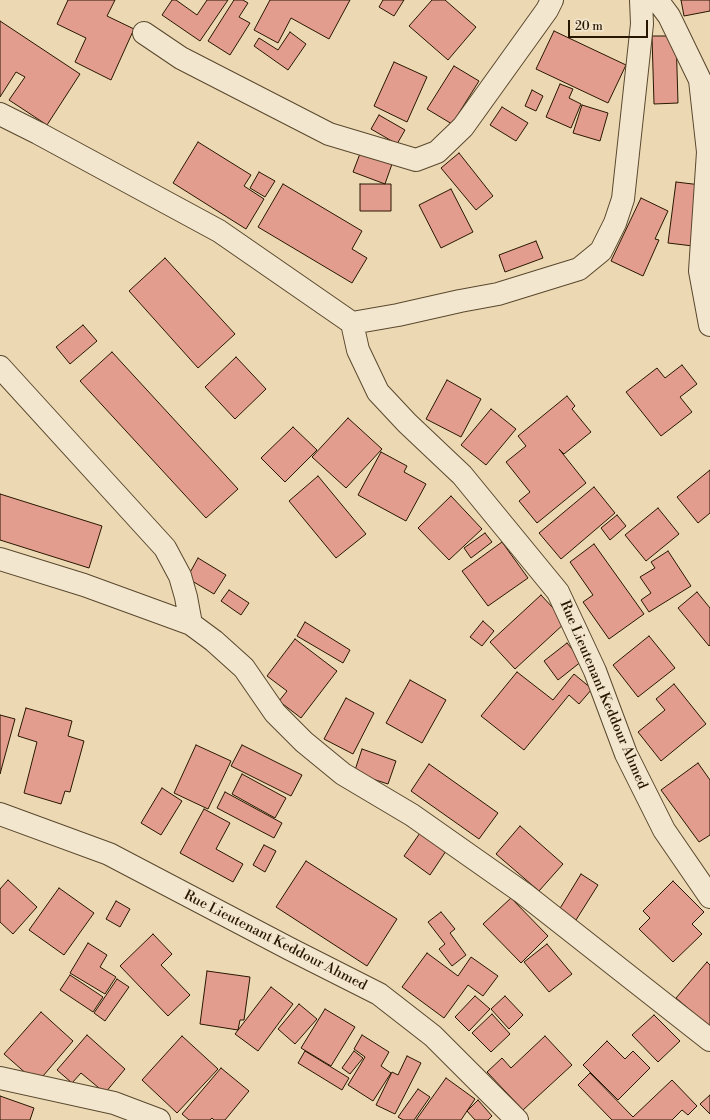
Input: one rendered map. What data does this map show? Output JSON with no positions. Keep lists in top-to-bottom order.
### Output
{
  "streets": {
    "street": ["Rue Lieutenant Keddour Ahmed"]
  },
  "scale_bar": "20 m"
}
